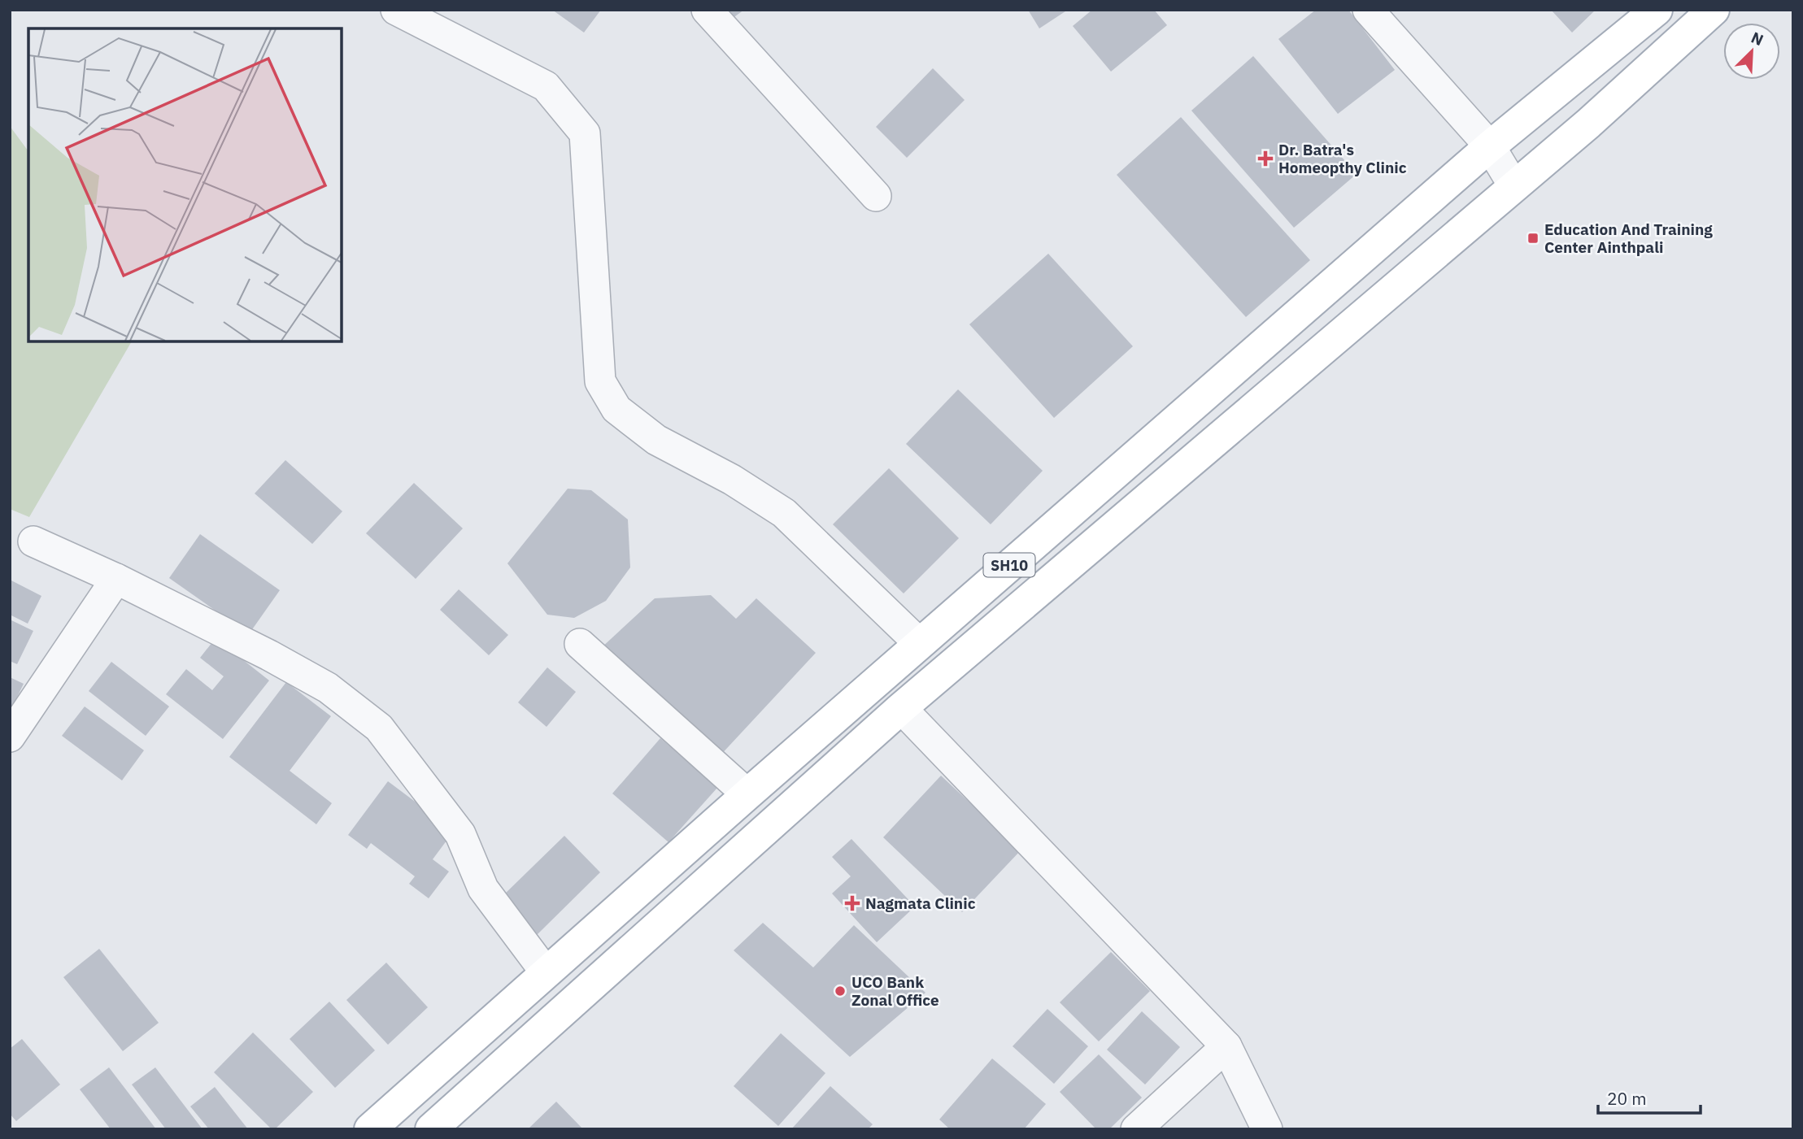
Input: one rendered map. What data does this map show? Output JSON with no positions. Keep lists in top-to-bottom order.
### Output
{
  "streets": {
    "main road": ["SH10"]
  },
  "places": {
    "health": ["Dr. Batra's Homeopthy Clinic", "Nagmata Clinic"],
    "transit": ["Education And Training Center Ainthpali"],
    "other": ["UCO Bank Zonal Office"]
  },
  "scale_bar": "20 m",
  "north": "top right"
}
